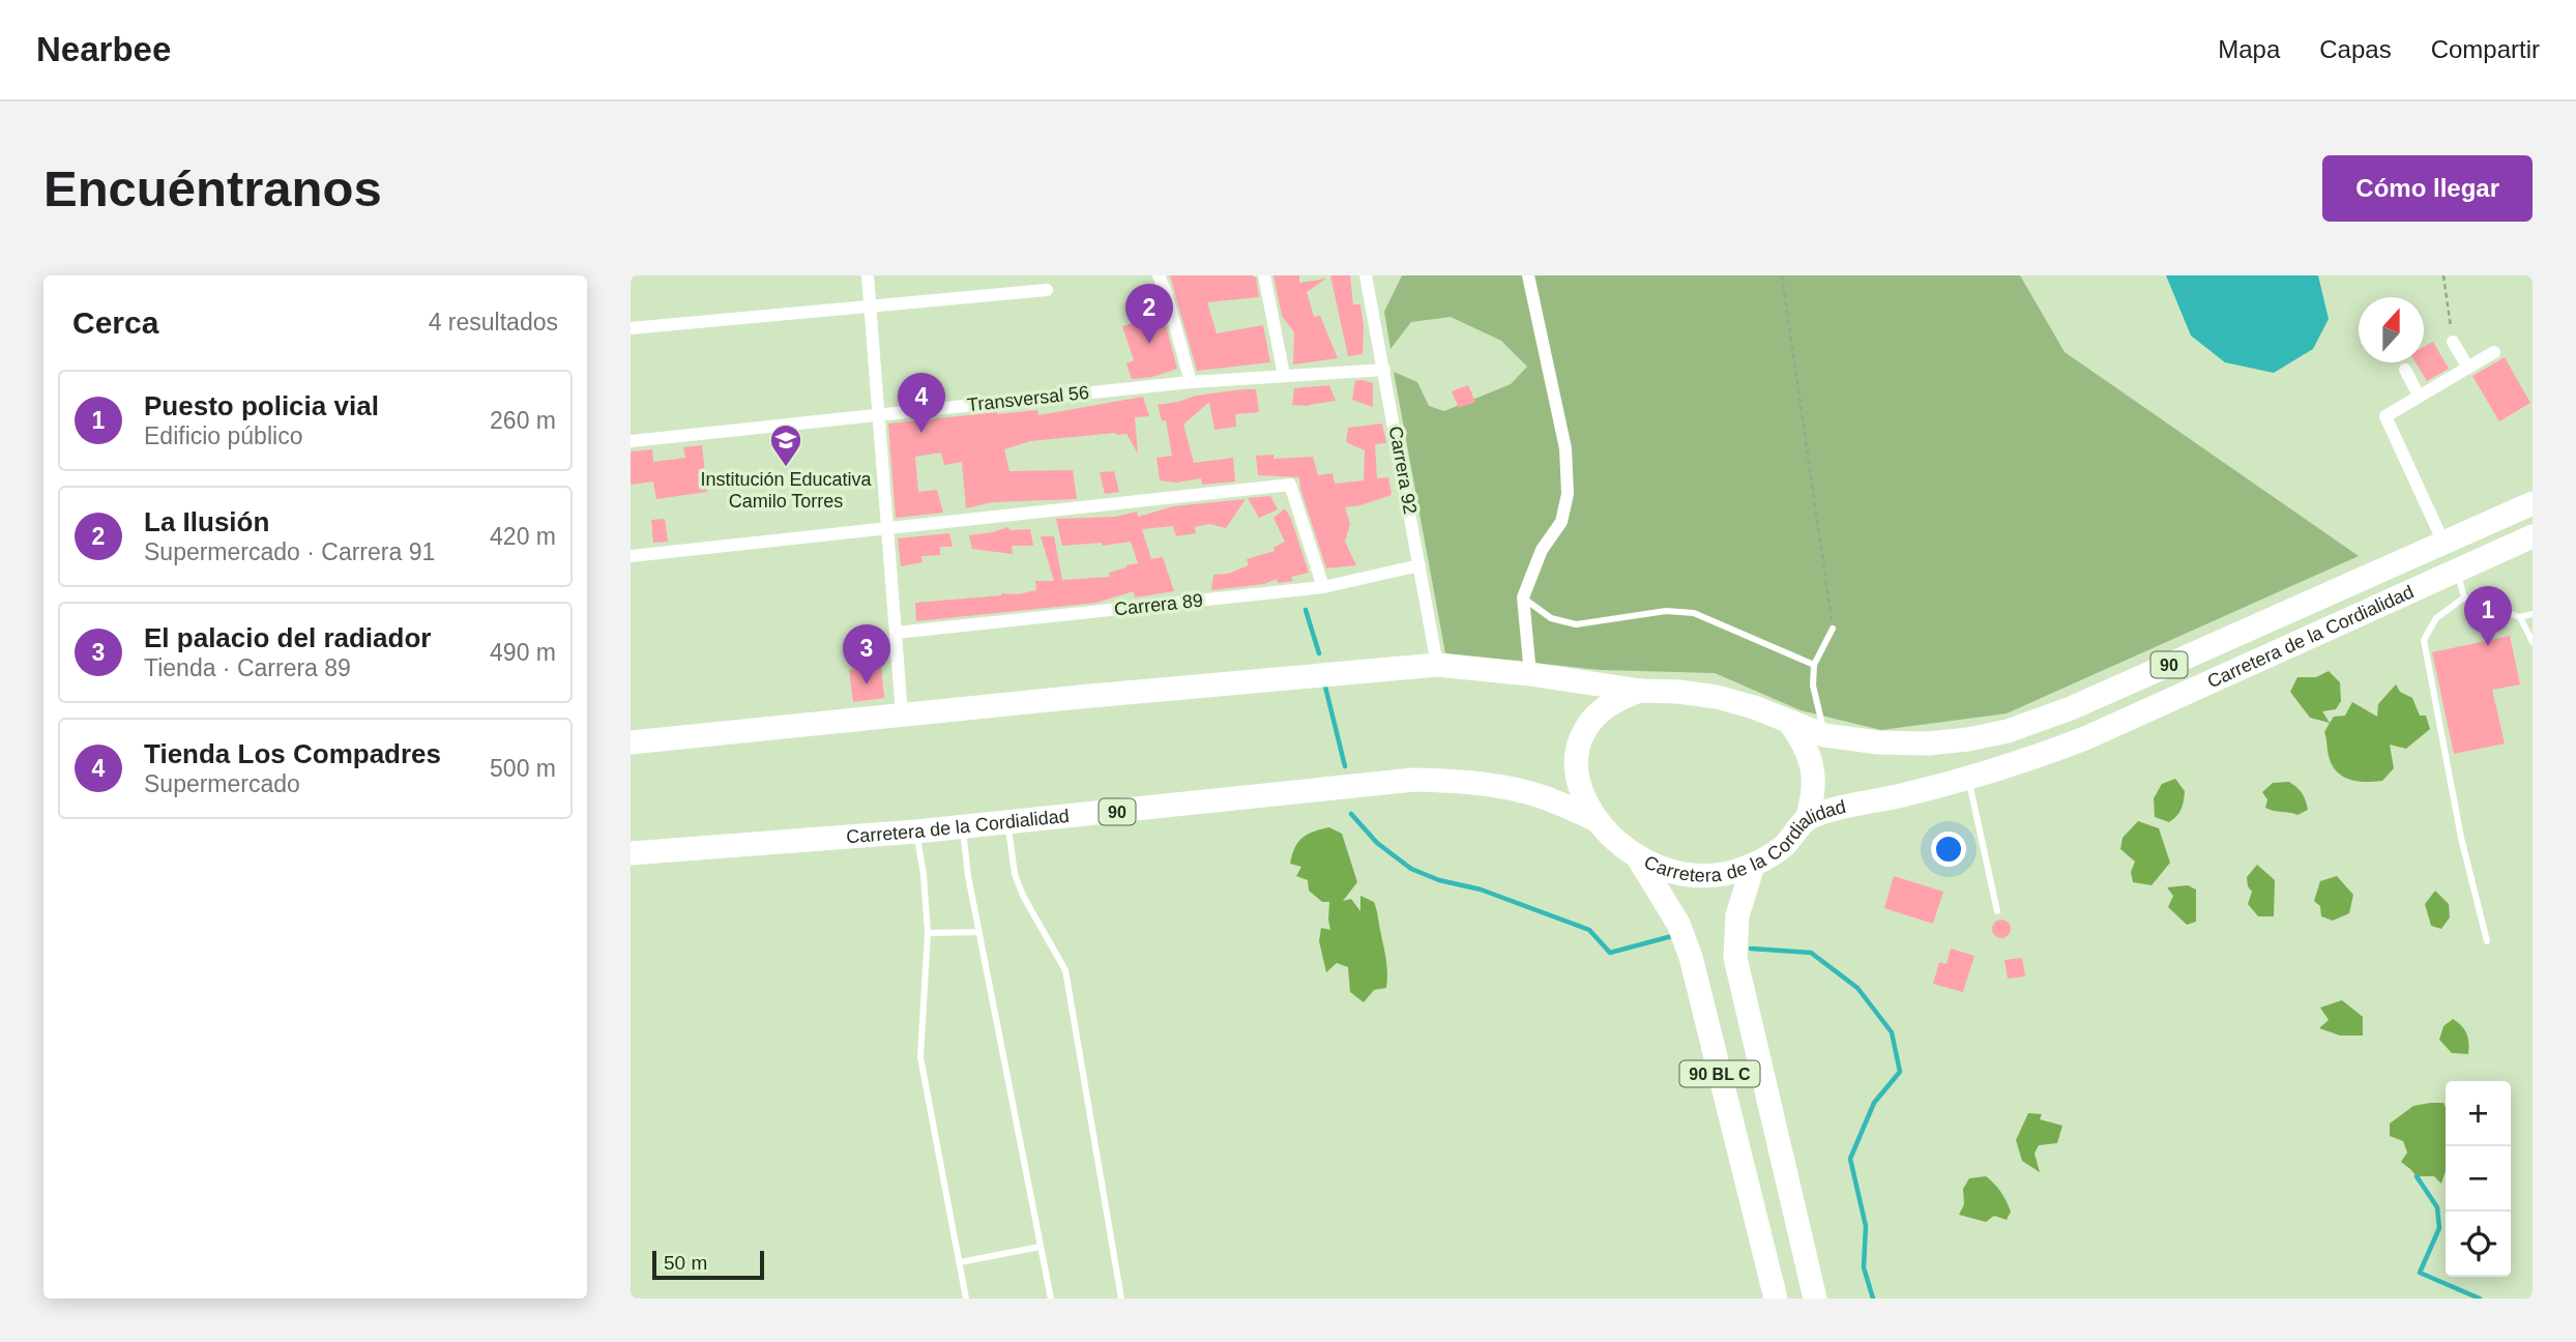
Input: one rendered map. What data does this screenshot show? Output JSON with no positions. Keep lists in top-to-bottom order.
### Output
{
  "streets": {
    "highway": ["Carretera de la Cordialidad", "90", "90 BL C"],
    "street": ["Transversal 56", "Carrera 92", "Carrera 89"]
  },
  "crossings": [
    ["Transversal 56", "Carrera 92"],
    ["Carrera 92", "Carrera 89"],
    ["Carrera 92", "Carretera de la Cordialidad"],
    ["Carretera de la Cordialidad", "90 BL C"]
  ],
  "places": {
    "school or university": ["Institución Educativa Camilo Torres"]
  },
  "scale_bar": "50 m",
  "north": "top",
  "page": {
    "header": "Nearbee",
    "nav": ["Mapa", "Capas", "Compartir"],
    "buttons": "Cómo llegar",
    "title": "Encuéntranos",
    "heading": ["Cerca", "4 resultados"],
    "pins": [
      "2",
      "4",
      "1",
      "3"
    ],
    "list": [
      {
        "mark": "1",
        "name": "Puesto policia vial",
        "note": "Edificio público",
        "value": "260 m"
      },
      {
        "mark": "2",
        "name": "La Ilusión",
        "note": "Supermercado · Carrera 91",
        "value": "420 m"
      },
      {
        "mark": "3",
        "name": "El palacio del radiador",
        "note": "Tienda · Carrera 89",
        "value": "490 m"
      },
      {
        "mark": "4",
        "name": "Tienda Los Compadres",
        "note": "Supermercado",
        "value": "500 m"
      }
    ],
    "map_buttons": ["+", "−"],
    "scale": "50 m"
  }
}
